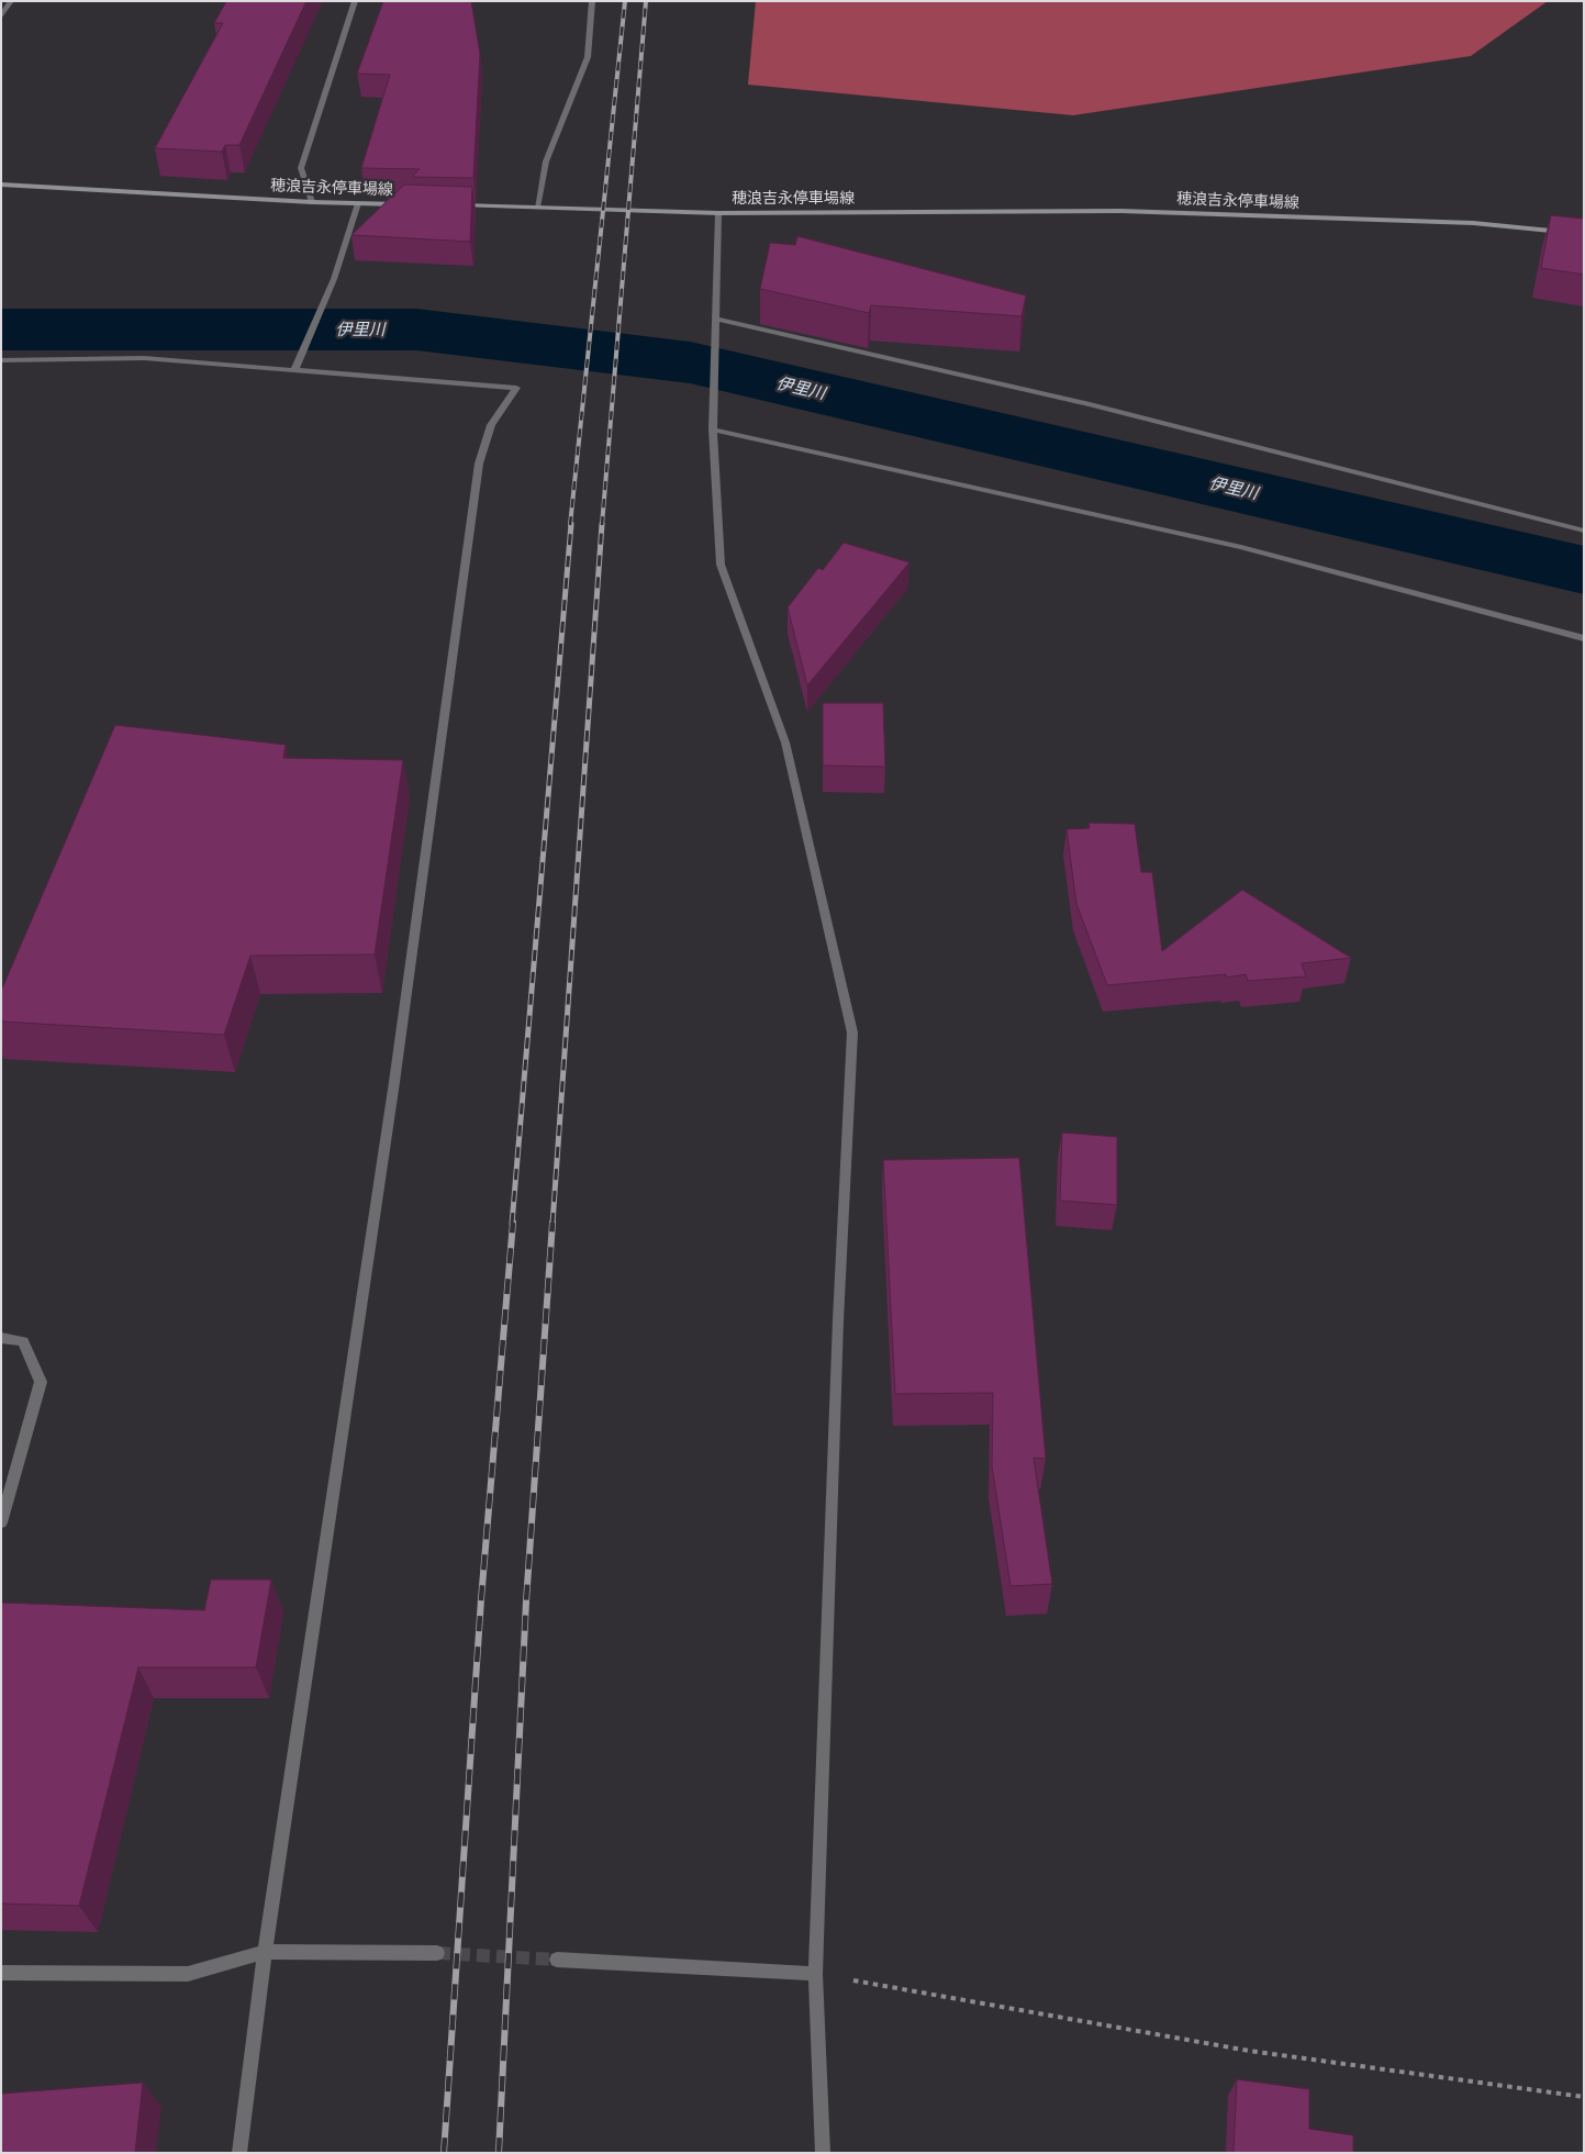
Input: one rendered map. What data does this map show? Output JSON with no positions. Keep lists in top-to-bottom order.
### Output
{
  "streets": {
    "main road": ["穂浪吉永停車場線"]
  },
  "water": ["伊里川"]
}
